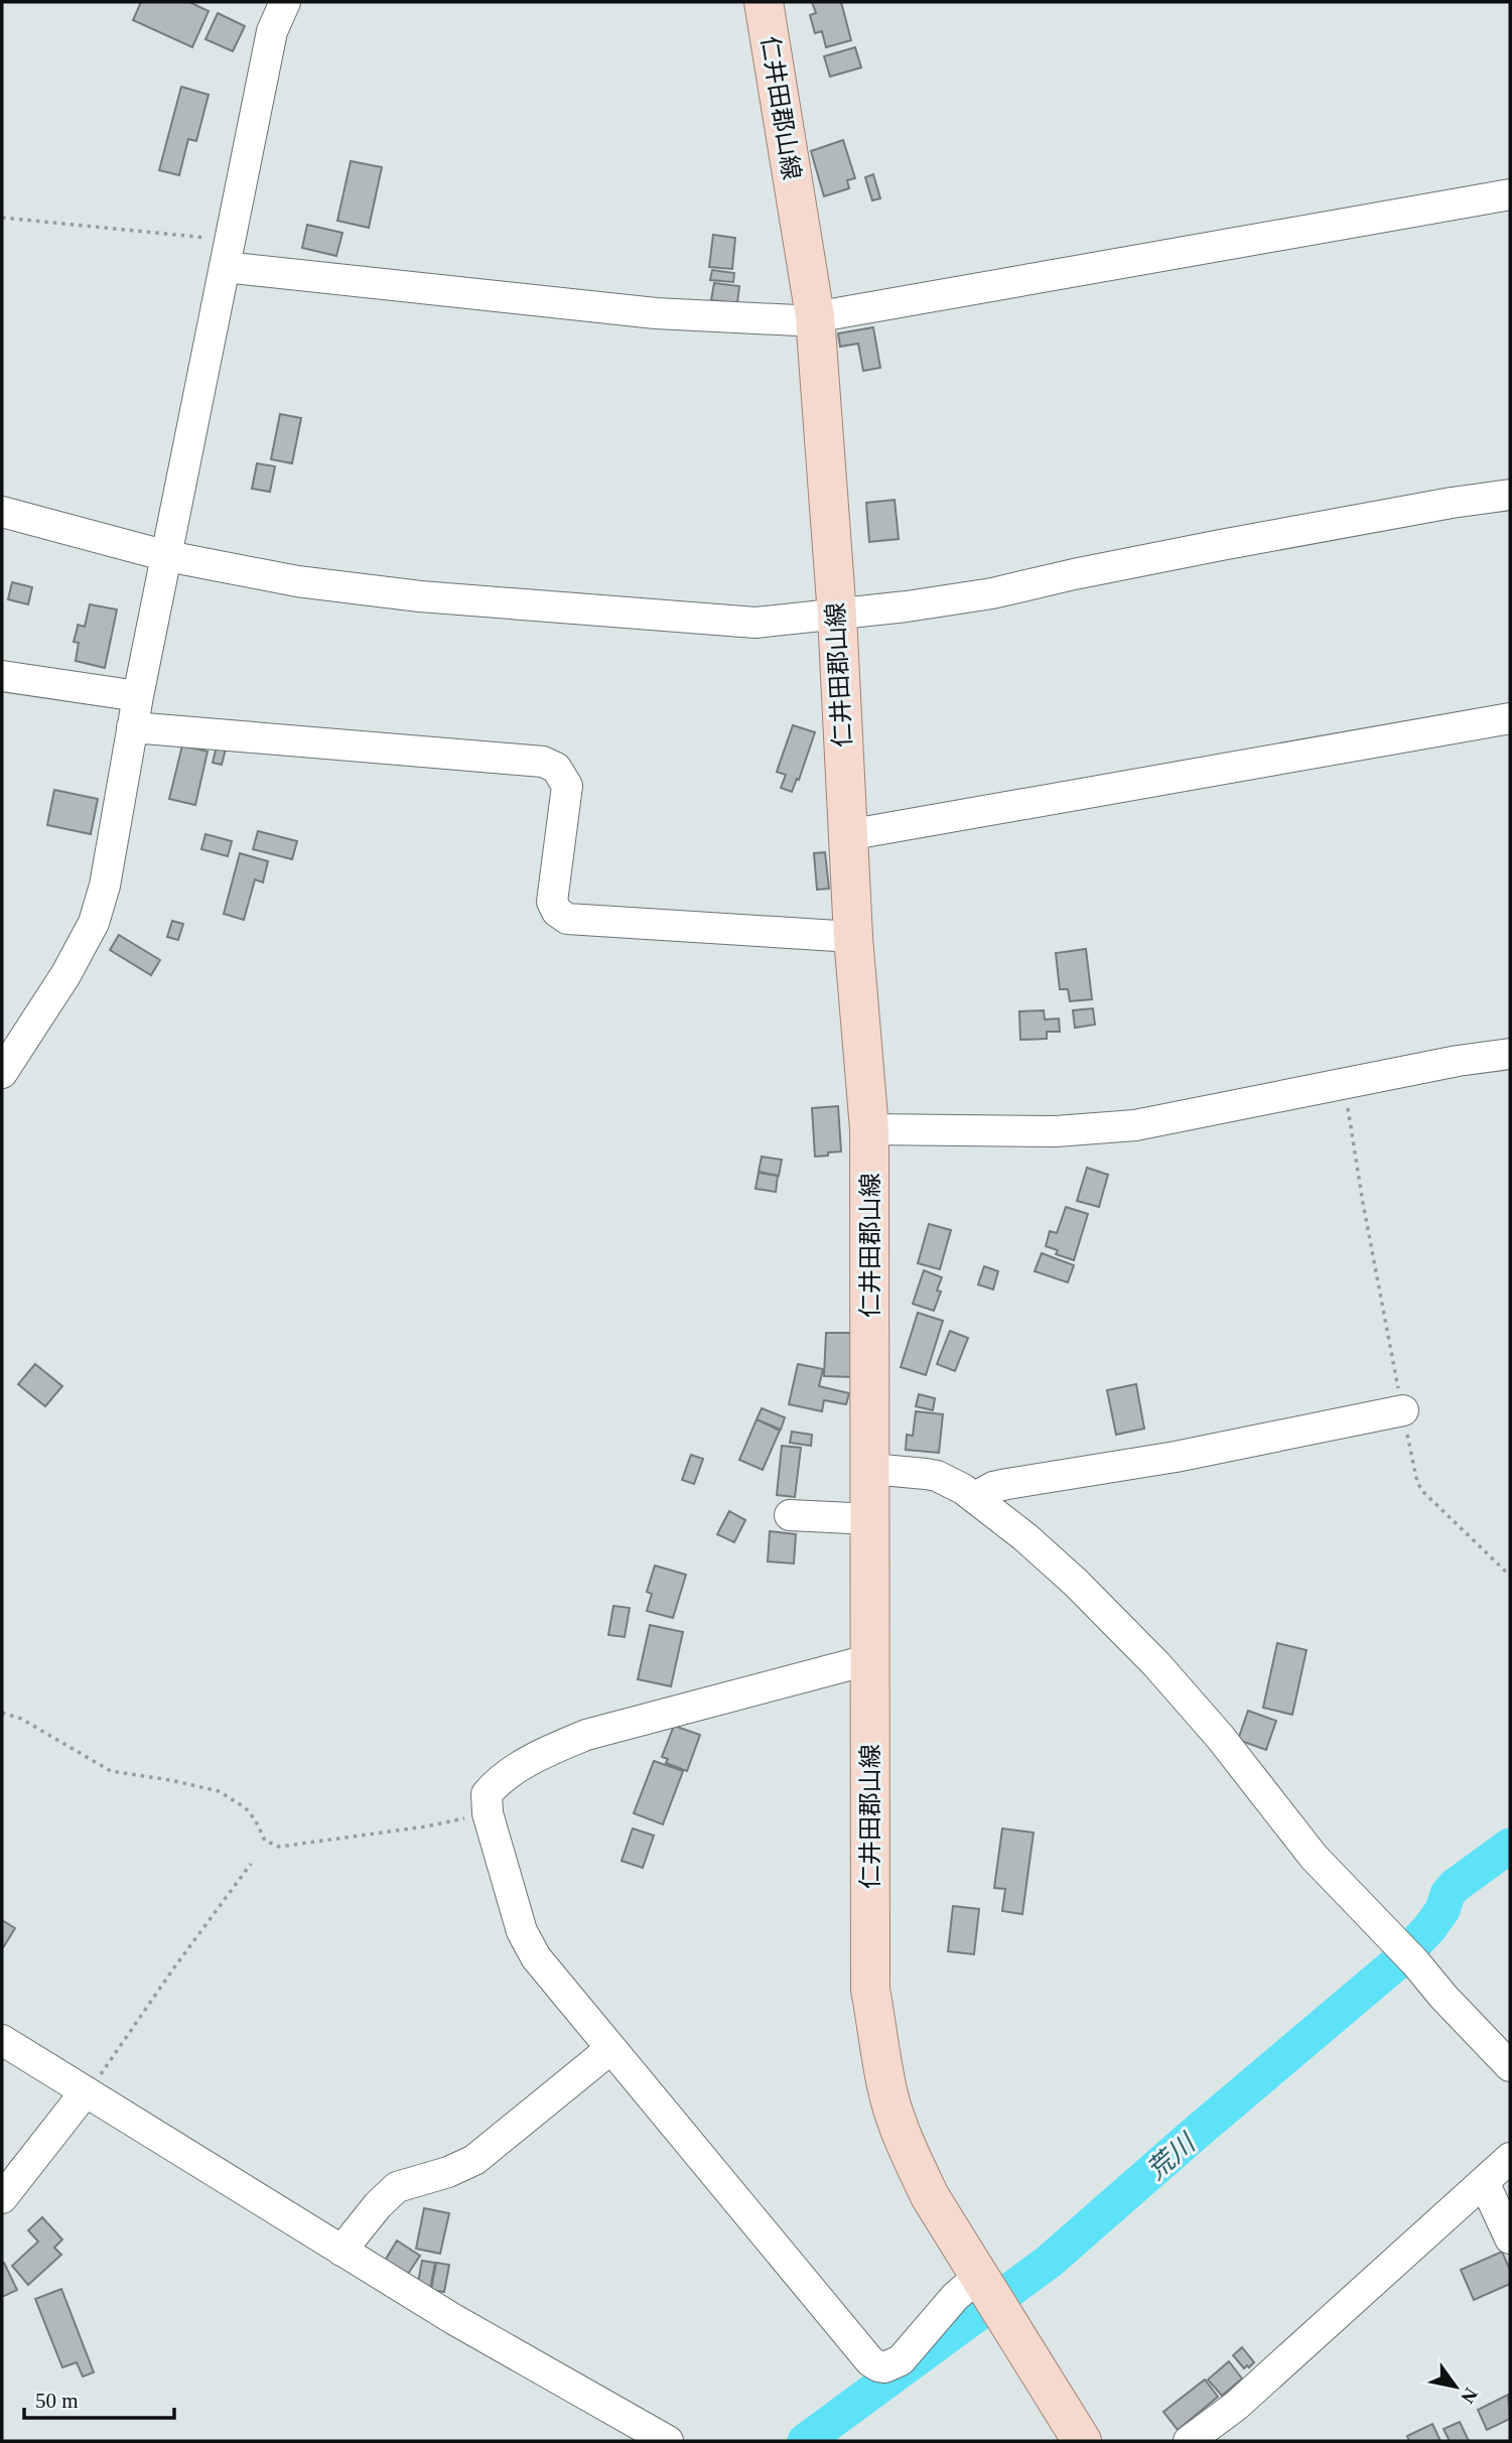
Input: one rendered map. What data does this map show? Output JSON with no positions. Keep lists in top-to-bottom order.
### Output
{
  "streets": {
    "main road": ["仁井田郡山線"]
  },
  "water": ["荒川"],
  "scale_bar": "50 m",
  "north": "bottom right"
}
